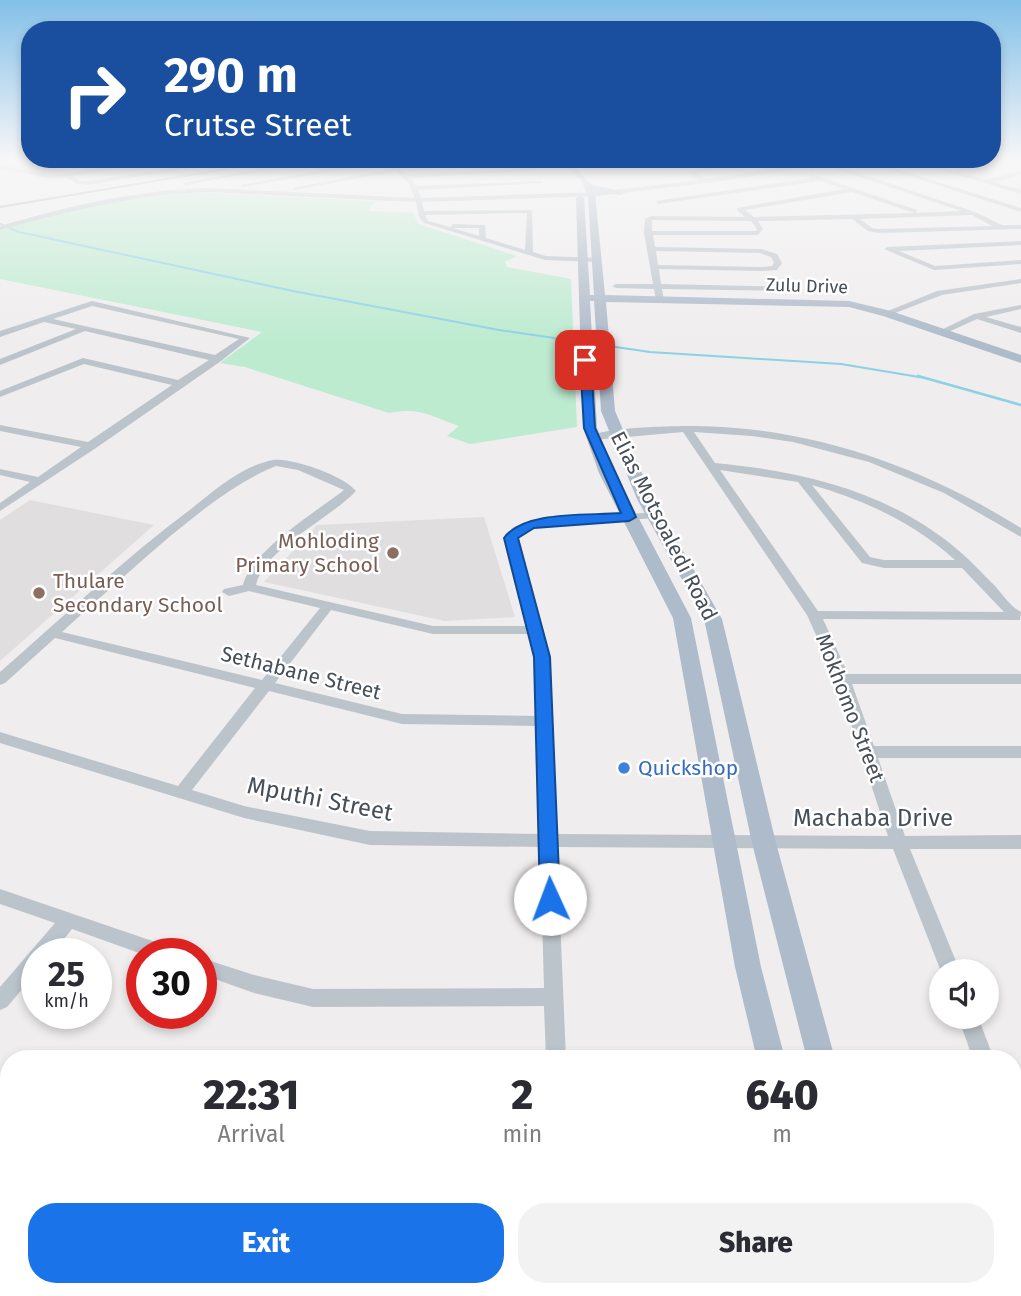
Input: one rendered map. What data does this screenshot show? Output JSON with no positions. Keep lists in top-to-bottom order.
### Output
{
  "streets": {
    "main road": ["Zulu Drive", "Elias Motsoaledi Road"],
    "street": [
      "Sethabane Street",
      "Mokhomo Street",
      "Mputhi Street",
      "Machaba Drive"
    ]
  },
  "crossings": [
    ["Zulu Drive", "Elias Motsoaledi Road"],
    ["Elias Motsoaledi Road", "Mputhi Street"],
    ["Elias Motsoaledi Road", "Machaba Drive"],
    ["Mokhomo Street", "Machaba Drive"],
    ["Mputhi Street", "Machaba Drive"]
  ],
  "places": ["Mohloding Primary School", "Thulare Secondary School", "Quickshop"],
  "page": {
    "turn": ["290 m", "Crutse Street"],
    "speed": "25 km/h",
    "limit": "30",
    "eta": [
      "22:31",
      "Arrival",
      "2",
      "min",
      "640",
      "m"
    ],
    "buttons": ["Exit", "Share"]
  }
}
